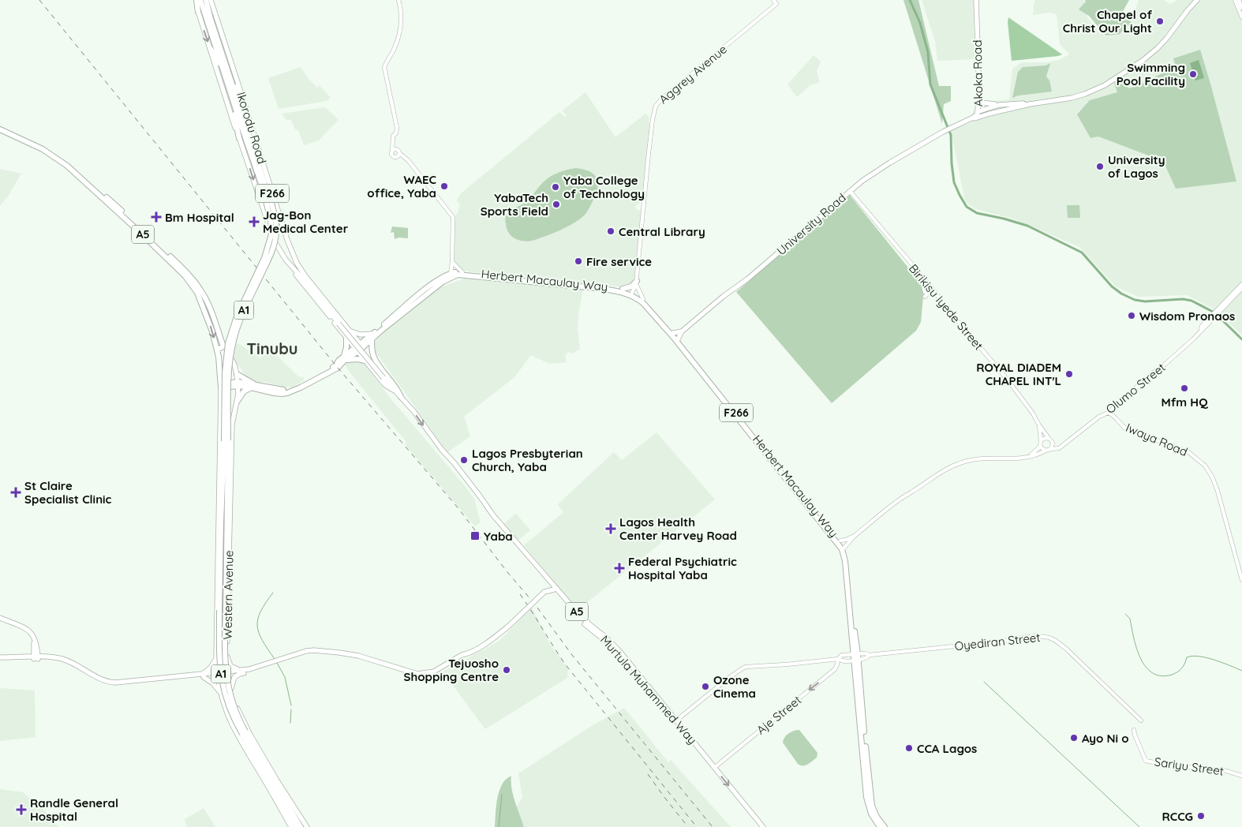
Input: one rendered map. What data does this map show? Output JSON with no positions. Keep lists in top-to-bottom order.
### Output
{
  "streets": {
    "highway": [
      "Ikorodu Road",
      "F266",
      "A5",
      "Herbert Macaulay Way",
      "A1",
      "Western Avenue"
    ],
    "main road": ["Akoka Road", "University Road", "Murtula Muhammed Way"],
    "street": [
      "Aggrey Avenue",
      "Birikisu Iyede Street",
      "Olumo Street",
      "Iwaya Road",
      "Oyediran Street",
      "Aje Street",
      "Sariyu Street"
    ]
  },
  "crossings": [
    ["Akoka Road", "University Road"],
    ["Ikorodu Road", "F266"],
    ["Ikorodu Road", "Western Avenue"],
    ["F266", "A5"],
    ["University Road", "Birikisu Iyede Street"],
    ["A5", "Western Avenue"],
    ["A5", "Murtula Muhammed Way"],
    ["Herbert Macaulay Way", "Oyediran Street"],
    ["Olumo Street", "Iwaya Road"],
    ["Oyediran Street", "Aje Street"],
    ["Murtula Muhammed Way", "Aje Street"]
  ],
  "one_way": ["Murtula Muhammed Way", "Aje Street"],
  "districts": ["Tinubu"],
  "places": {
    "other": [
      "Chapel of Christ Our Light",
      "Swimming Pool Facility",
      "University of Lagos",
      "WAEC office, Yaba",
      "Yaba College of Technology",
      "YabaTech Sports Field",
      "Central Library",
      "Fire service",
      "Wisdom Pronaos",
      "ROYAL DIADEM CHAPEL INT'L",
      "Mfm HQ",
      "Lagos Presbyterian Church, Yaba",
      "Tejuosho Shopping Centre",
      "Ozone Cinema",
      "Ayo Ni o",
      "CCA Lagos",
      "RCCG"
    ],
    "health": [
      "Bm Hospital",
      "Jag-Bon Medical Center",
      "St Claire Specialist Clinic",
      "Lagos Health Center Harvey Road",
      "Federal Psychiatric Hospital Yaba",
      "Randle General Hospital"
    ],
    "transit": ["Yaba"]
  }
}
